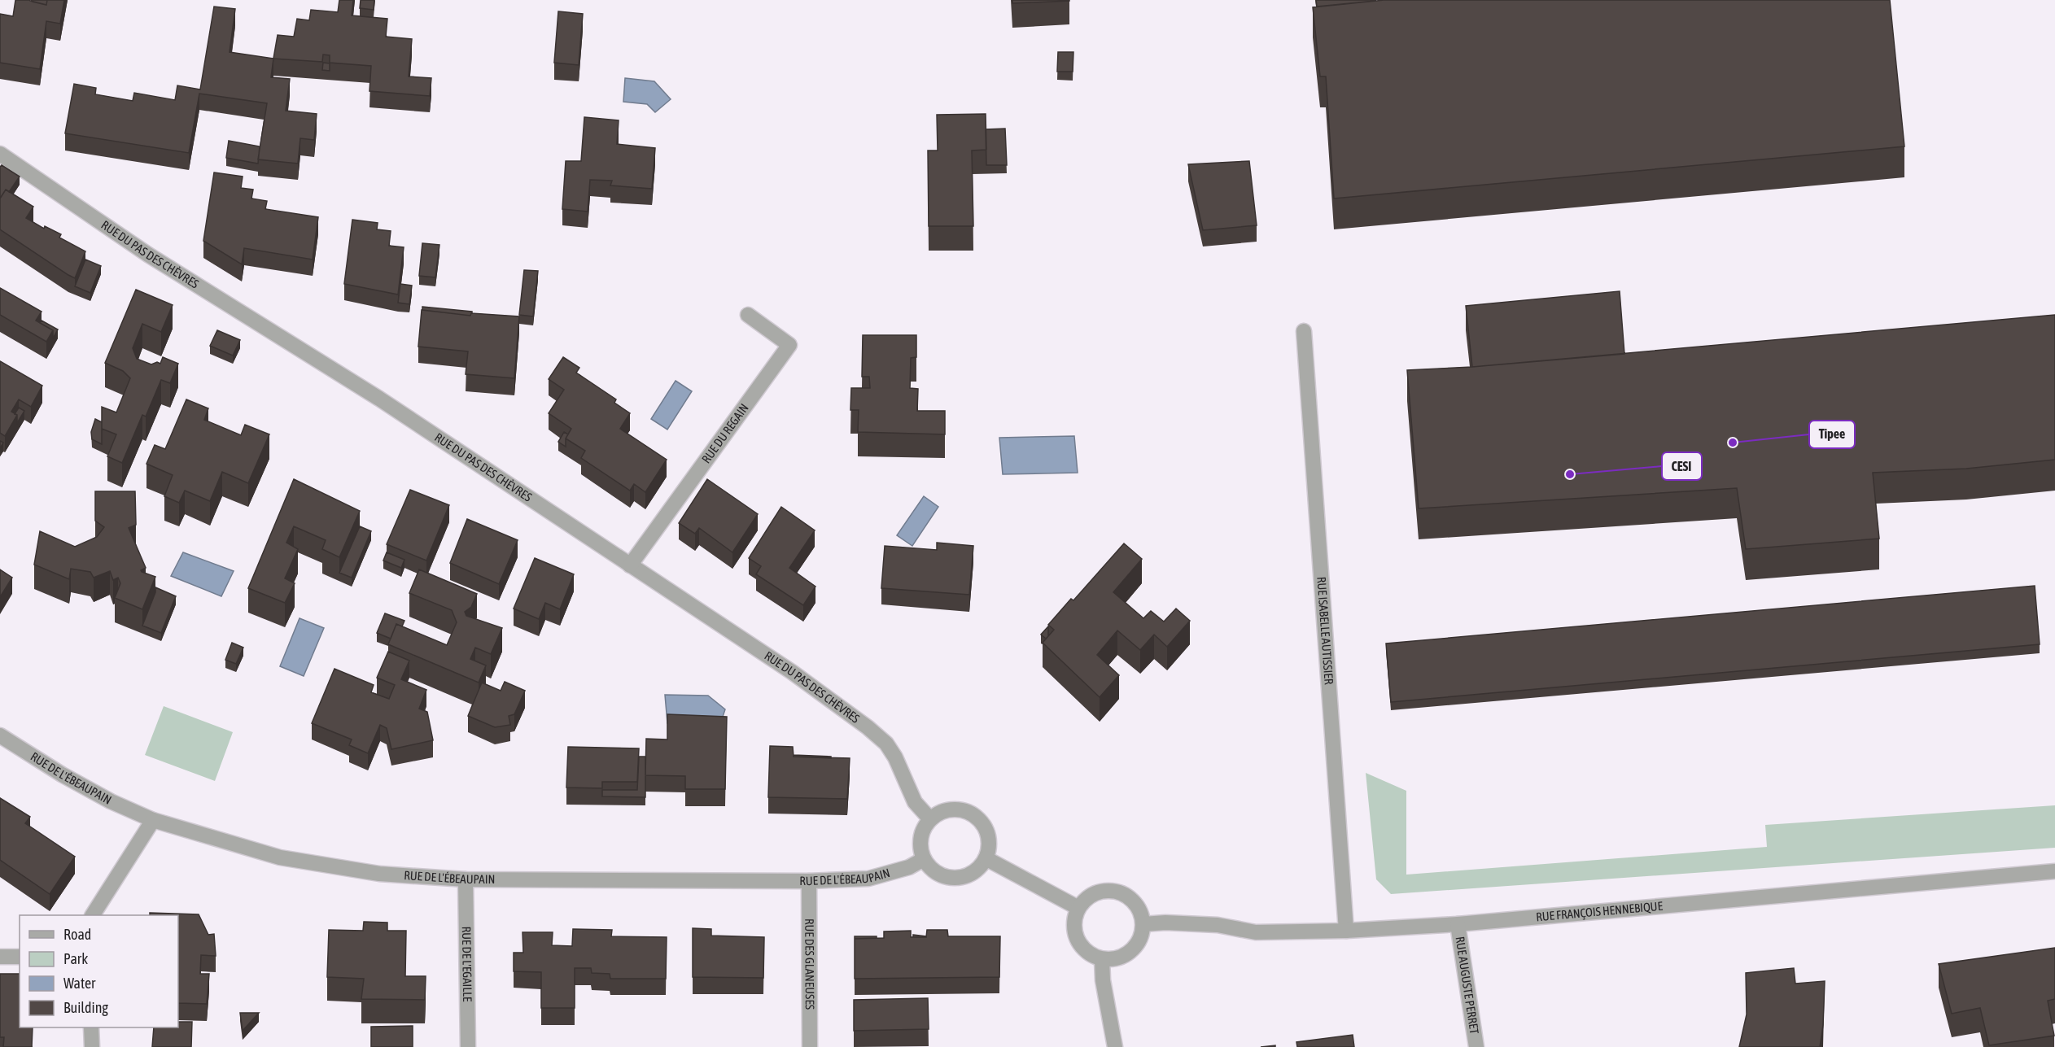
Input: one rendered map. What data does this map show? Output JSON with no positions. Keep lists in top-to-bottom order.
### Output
{
  "streets": {
    "street": [
      "RUE DU PAS DES CHÈVRES",
      "RUE DU REGAIN",
      "RUE ISABELLE AUTISSIER",
      "RUE DE L'ÉBEAUPAIN",
      "RUE FRANÇOIS HENNEBIQUE",
      "RUE DE L'EGAILLE",
      "RUE DES GLANEUSES",
      "RUE AUGUSTE PERRET"
    ]
  },
  "crossings": [
    ["RUE DU PAS DES CHÈVRES", "RUE DU REGAIN"],
    ["RUE DU PAS DES CHÈVRES", "RUE DE L'ÉBEAUPAIN"],
    ["RUE ISABELLE AUTISSIER", "RUE FRANÇOIS HENNEBIQUE"],
    ["RUE DE L'ÉBEAUPAIN", "RUE DE L'EGAILLE"],
    ["RUE DE L'ÉBEAUPAIN", "RUE DES GLANEUSES"],
    ["RUE FRANÇOIS HENNEBIQUE", "RUE AUGUSTE PERRET"]
  ],
  "places": ["Tipee", "CESI"],
  "legend": [
    "Road",
    "Park",
    "Water",
    "Building"
  ]
}
